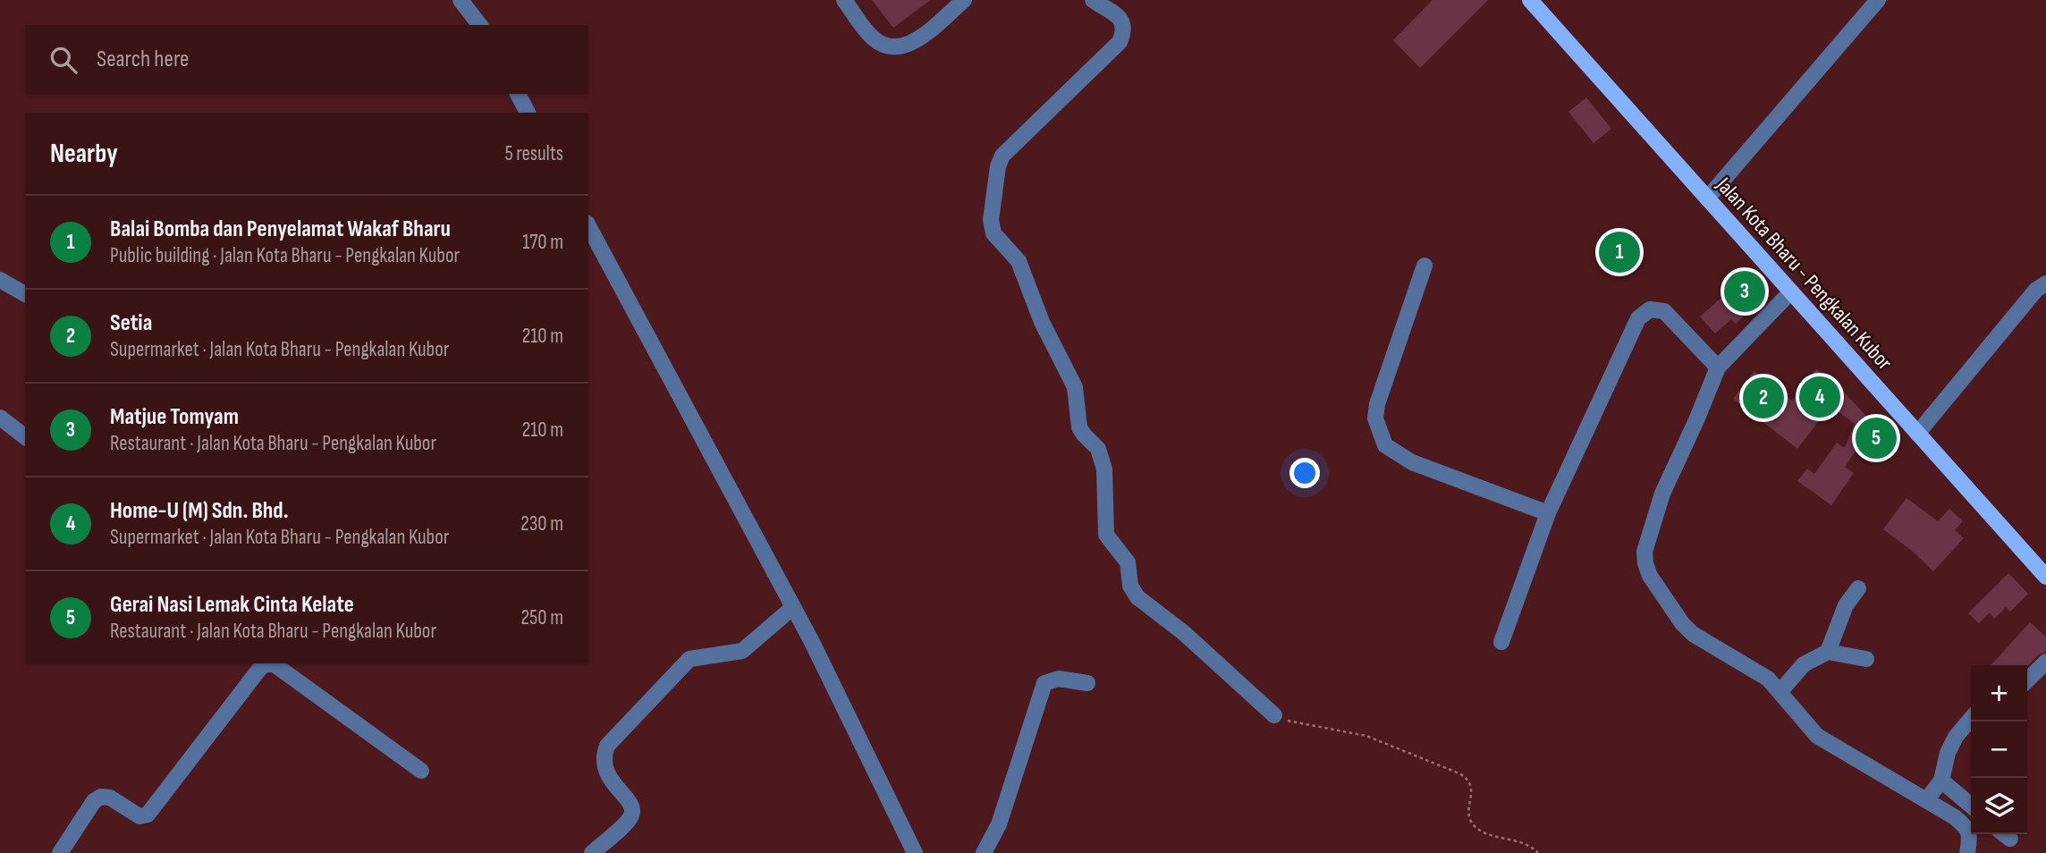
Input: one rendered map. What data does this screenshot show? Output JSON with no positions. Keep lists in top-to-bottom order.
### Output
{
  "streets": {
    "main road": ["Jalan Kota Bharu - Pengkalan Kubor"]
  },
  "page": {
    "search": "Search here",
    "heading": ["Nearby", "5 results"],
    "list": [
      {
        "mark": "1",
        "name": "Balai Bomba dan Penyelamat Wakaf Bharu",
        "note": "Public building · Jalan Kota Bharu - Pengkalan Kubor",
        "value": "170 m"
      },
      {
        "mark": "2",
        "name": "Setia",
        "note": "Supermarket · Jalan Kota Bharu - Pengkalan Kubor",
        "value": "210 m"
      },
      {
        "mark": "3",
        "name": "Matjue Tomyam",
        "note": "Restaurant · Jalan Kota Bharu - Pengkalan Kubor",
        "value": "210 m"
      },
      {
        "mark": "4",
        "name": "Home-U (M) Sdn. Bhd.",
        "note": "Supermarket · Jalan Kota Bharu - Pengkalan Kubor",
        "value": "230 m"
      },
      {
        "mark": "5",
        "name": "Gerai Nasi Lemak Cinta Kelate",
        "note": "Restaurant · Jalan Kota Bharu - Pengkalan Kubor",
        "value": "250 m"
      }
    ],
    "pins": [
      "1",
      "3",
      "4",
      "2",
      "5"
    ],
    "map_buttons": ["+", "−"]
  }
}
